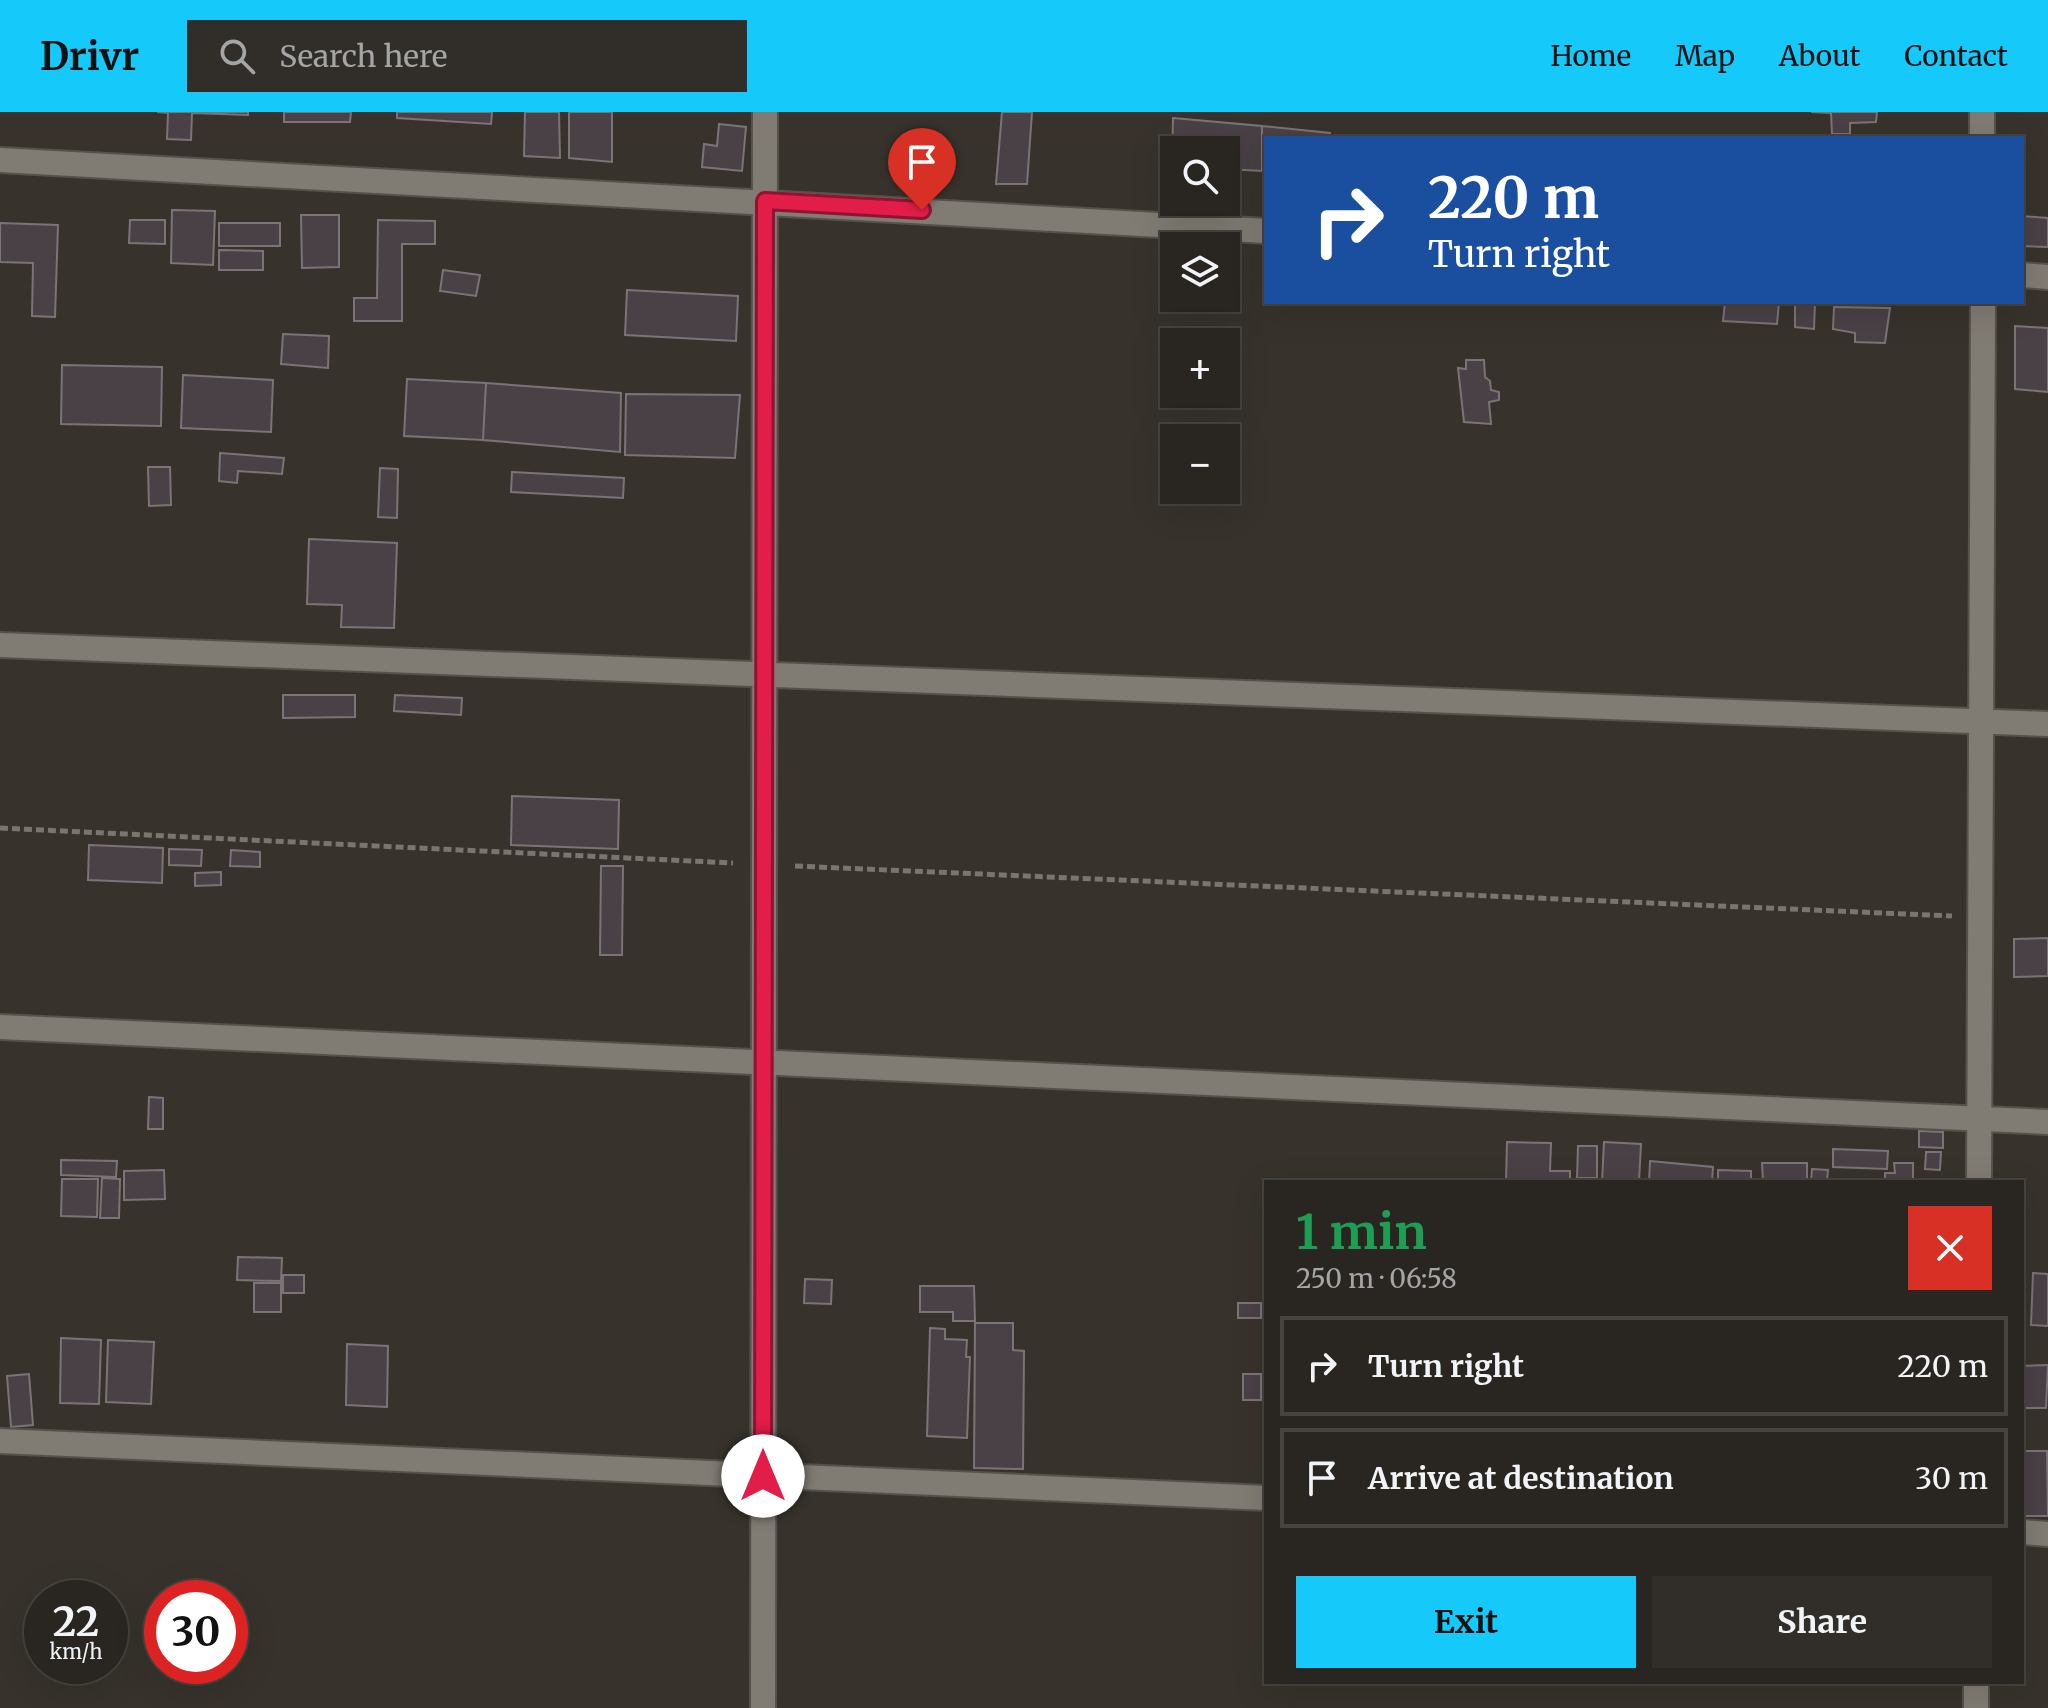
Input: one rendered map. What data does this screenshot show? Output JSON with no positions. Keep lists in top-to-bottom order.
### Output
{
  "page": {
    "header": "Drivr",
    "search": "Search here",
    "nav": [
      "Home",
      "Map",
      "About",
      "Contact"
    ],
    "map_buttons": ["+", "−"],
    "turn": ["220 m", "Turn right"],
    "heading": ["1 min", "250 m · 06:58"],
    "list": [
      {
        "name": "Turn right",
        "value": "220 m"
      },
      {
        "name": "Arrive at destination",
        "value": "30 m"
      }
    ],
    "buttons": ["Exit", "Share"],
    "speed": "22 km/h",
    "limit": "30"
  }
}
